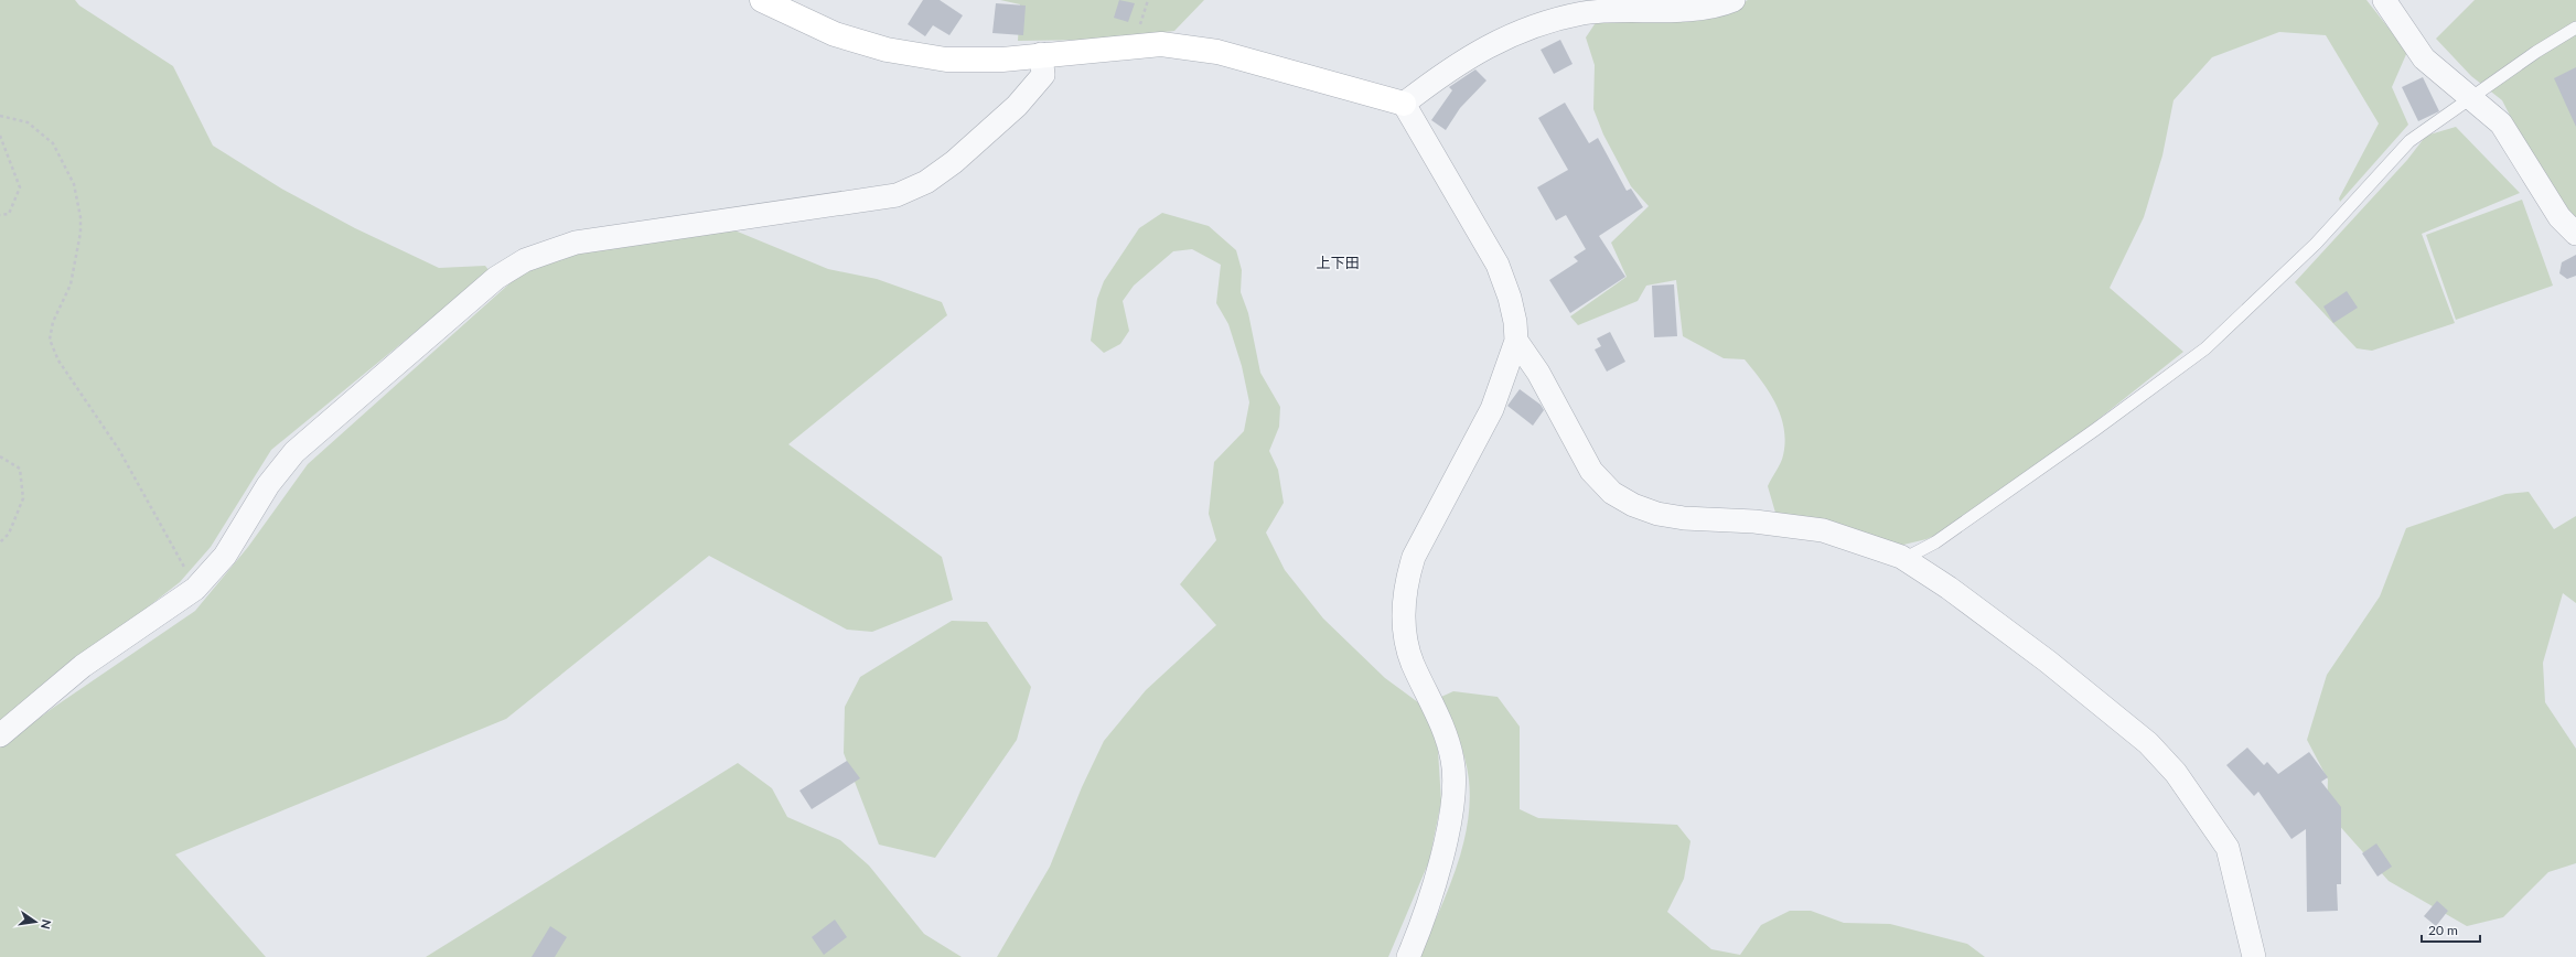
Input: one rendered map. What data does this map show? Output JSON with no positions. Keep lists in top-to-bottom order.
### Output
{
  "districts": ["上下田"],
  "scale_bar": "20 m",
  "north": "right"
}
